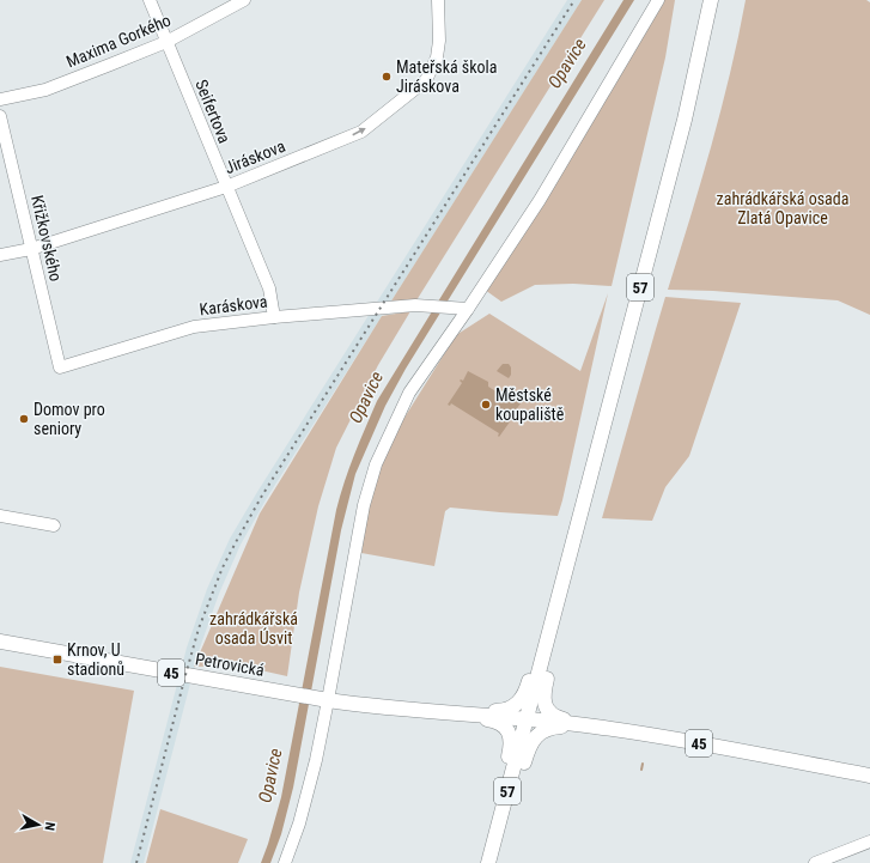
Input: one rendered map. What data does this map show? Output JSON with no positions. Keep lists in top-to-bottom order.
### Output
{
  "streets": {
    "main road": ["57", "Petrovická", "45"],
    "street": [
      "Maxima Gorkého",
      "Seifertova",
      "Jiráskova",
      "Křižkovského",
      "Karáskova"
    ]
  },
  "crossings": [
    ["Maxima Gorkého", "Seifertova"],
    ["Seifertova", "Jiráskova"],
    ["Seifertova", "Karáskova"],
    ["Jiráskova", "Křižkovského"],
    ["Křižkovského", "Karáskova"],
    ["57", "45"],
    ["Petrovická", "45"]
  ],
  "one_way": ["Jiráskova"],
  "water": ["Opavice"],
  "parks": ["zahrádkářská osada Zlatá Opavice", "zahrádkářská osada Úsvit"],
  "places": {
    "other": ["Mateřská škola Jiráskova", "Městské koupaliště", "Domov pro seniory"],
    "transit": ["Krnov, U stadionů"]
  },
  "north": "right"
}
